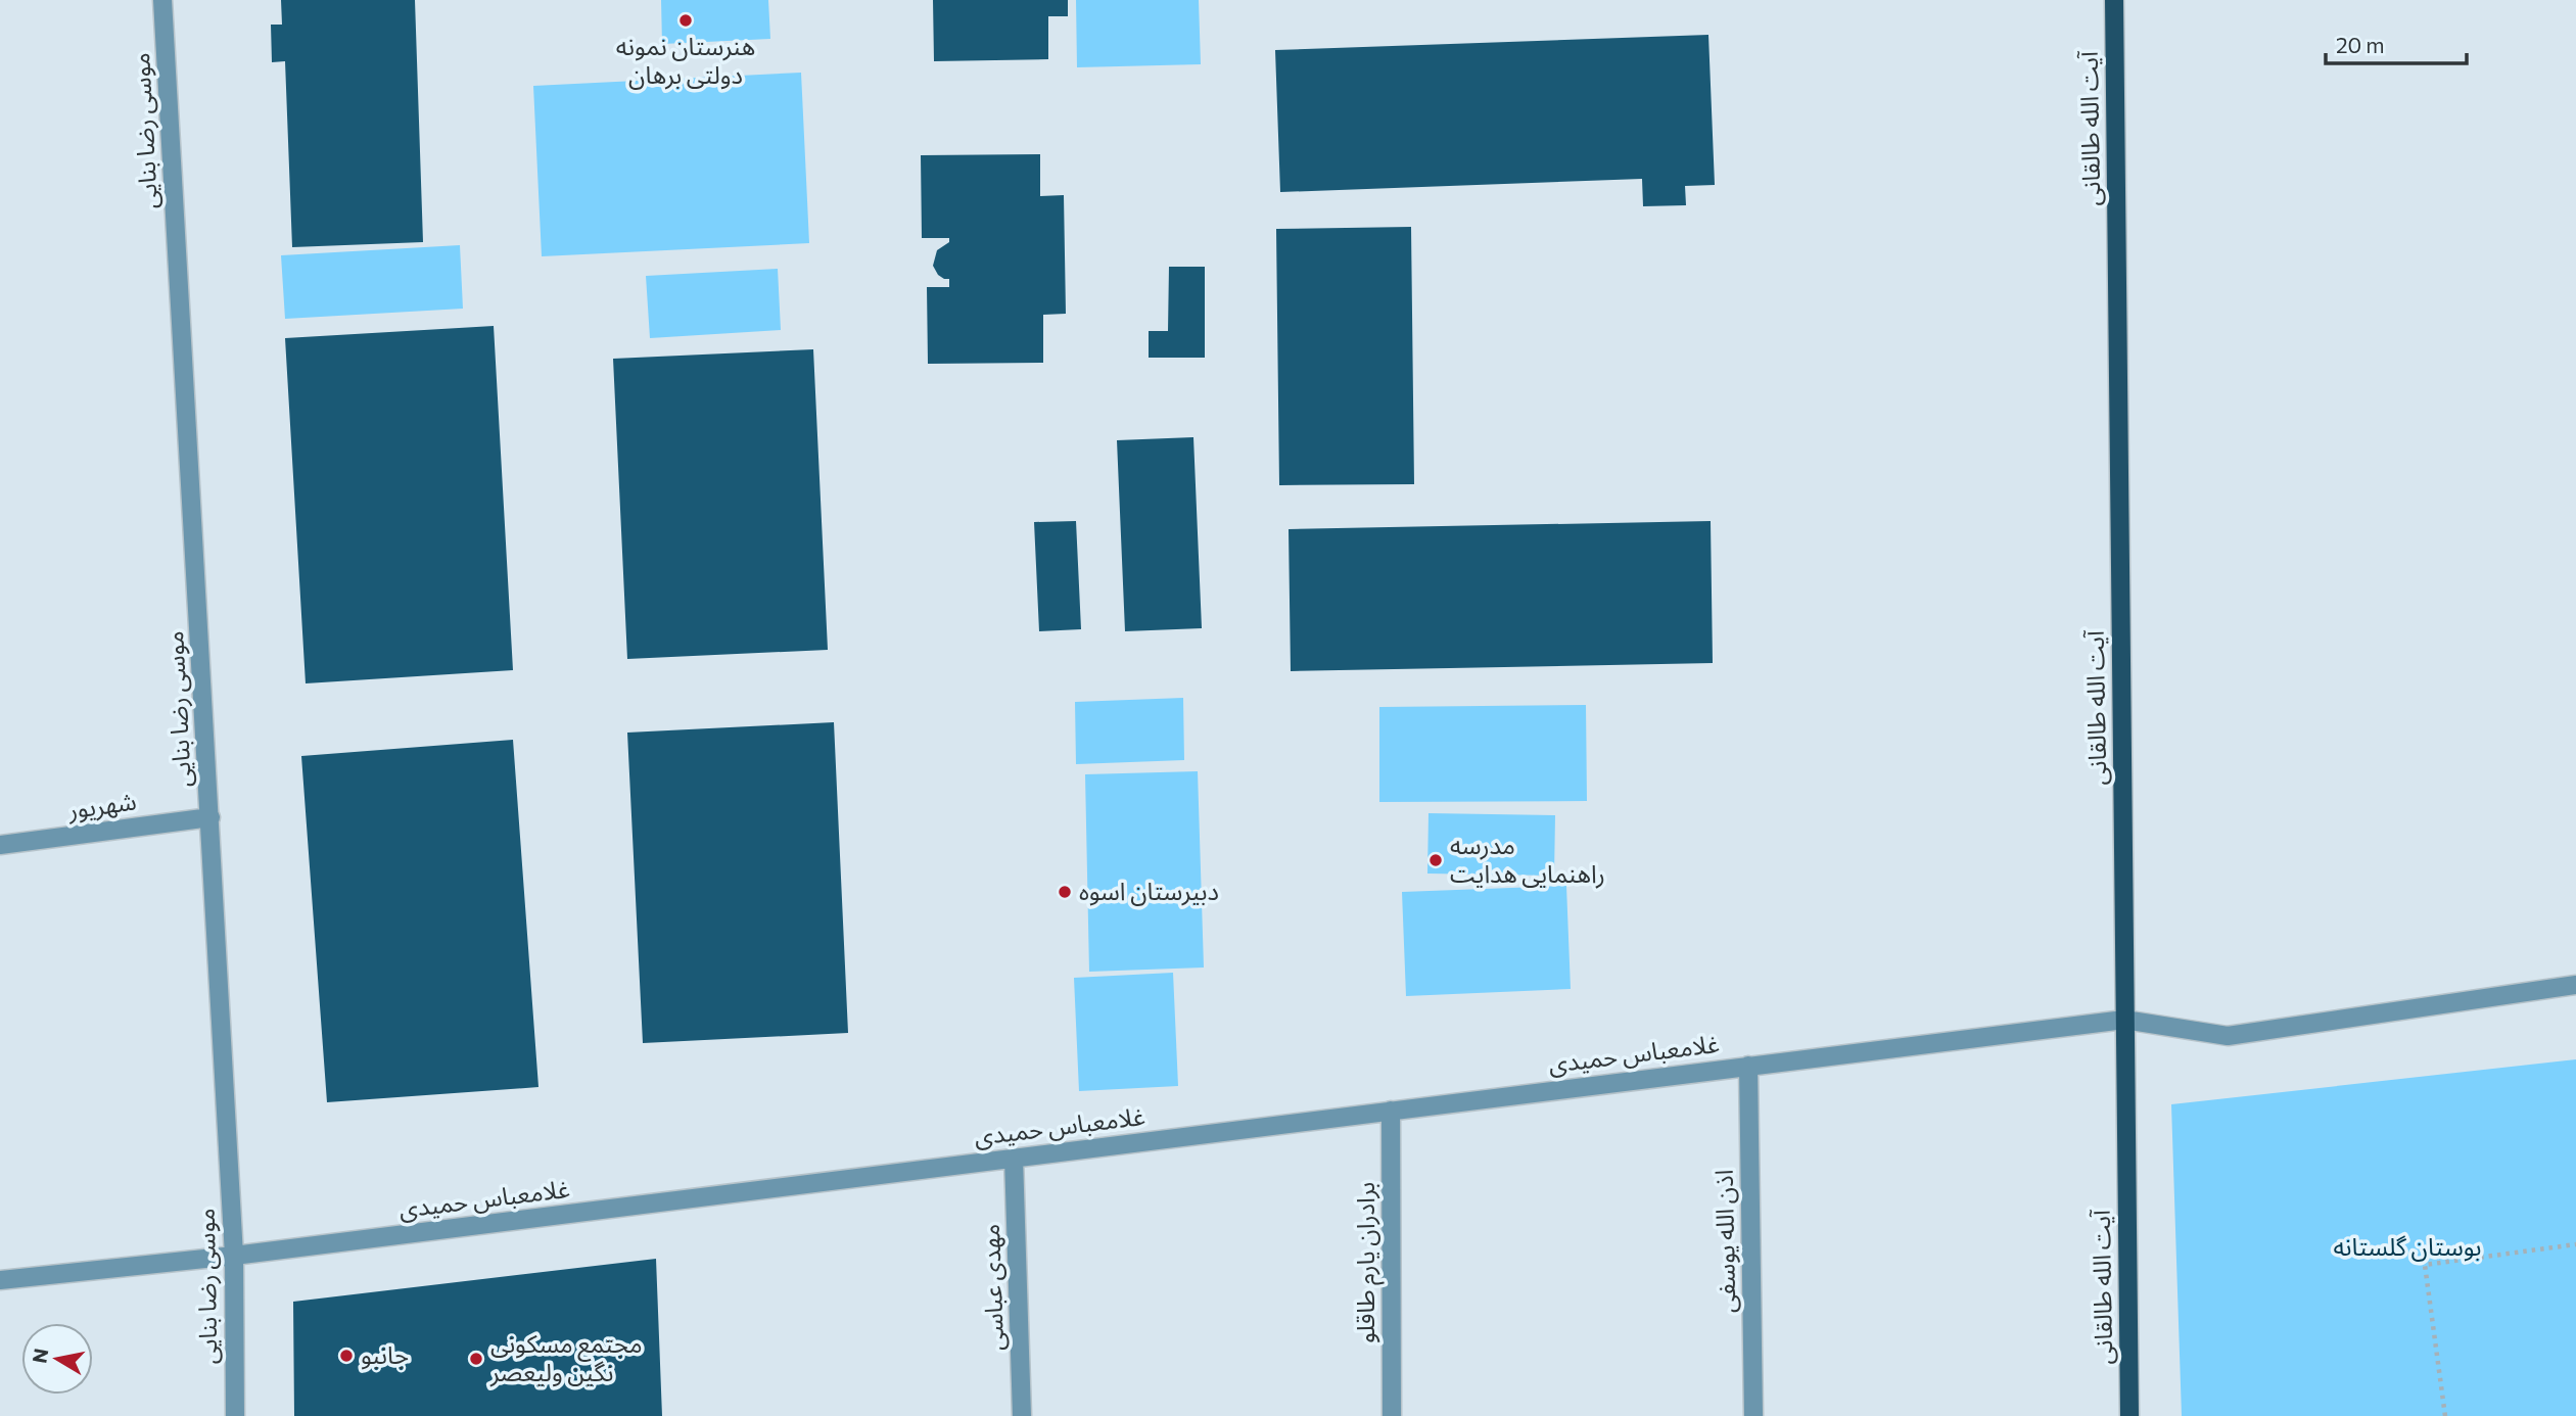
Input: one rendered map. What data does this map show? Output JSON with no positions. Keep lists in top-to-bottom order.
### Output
{
  "streets": {
    "main road": ["آیت الله طالقانی"],
    "street": [
      "موسی رضا بنایی",
      "شهریور",
      "غلامعباس حمیدی",
      "اذن الله یوسفی",
      "برادران یارم طاقلو",
      "مهدی عباسی"
    ]
  },
  "crossings": [
    ["آیت الله طالقانی", "غلامعباس حمیدی"],
    ["موسی رضا بنایی", "شهریور"],
    ["موسی رضا بنایی", "غلامعباس حمیدی"],
    ["غلامعباس حمیدی", "اذن الله یوسفی"],
    ["غلامعباس حمیدی", "برادران یارم طاقلو"],
    ["غلامعباس حمیدی", "مهدی عباسی"]
  ],
  "parks": ["بوستان گلستانه"],
  "places": [
    "هنرستان نمونه دولتی برهان",
    "مدرسه راهنمایی هدایت",
    "دبیرستان اسوه",
    "جانبو",
    "مجتمع مسکونی نگین ولیعصر"
  ],
  "scale_bar": "20 m",
  "north": "left"
}
